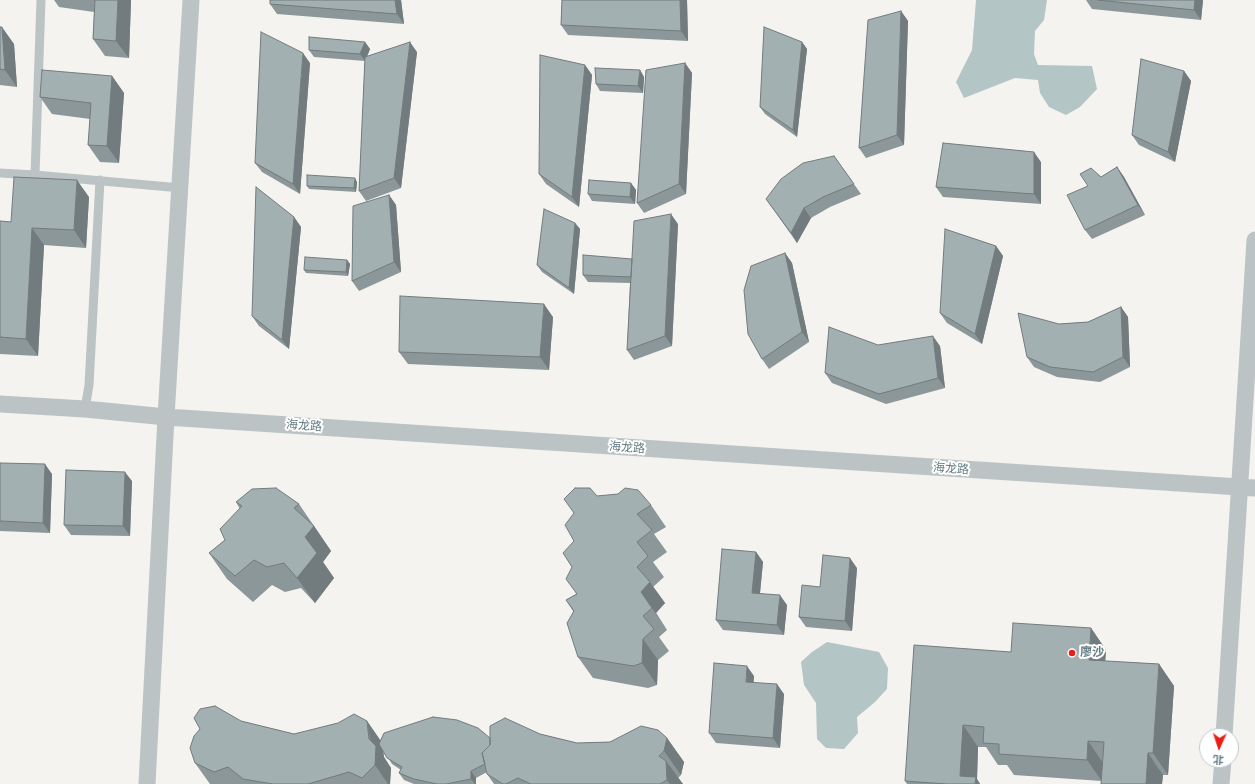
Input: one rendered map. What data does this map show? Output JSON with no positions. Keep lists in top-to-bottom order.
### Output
{
  "streets": {
    "street": ["海龙路"]
  },
  "places": ["廖沙"],
  "north": "bottom"
}
